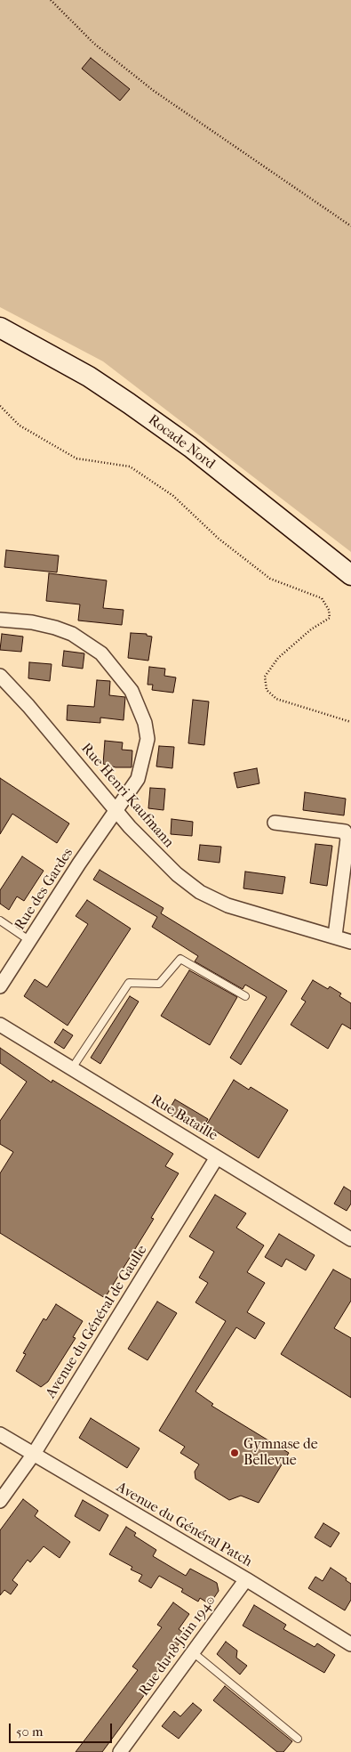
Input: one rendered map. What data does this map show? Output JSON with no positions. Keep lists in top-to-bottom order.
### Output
{
  "streets": {
    "main road": ["Rocade Nord"],
    "street": [
      "Rue Henri Kaufmann",
      "Rue des Gardes",
      "Rue Bataille",
      "Avenue du Général de Gaulle",
      "Avenue du Général Patch",
      "Rue du 18 Juin 1940"
    ]
  },
  "crossings": [
    ["Rue Henri Kaufmann", "Rue des Gardes"],
    ["Rue Bataille", "Avenue du Général de Gaulle"],
    ["Avenue du Général de Gaulle", "Avenue du Général Patch"],
    ["Avenue du Général Patch", "Rue du 18 Juin 1940"]
  ],
  "places": ["Gymnase de Bellevue"],
  "scale_bar": "50 m"
}
